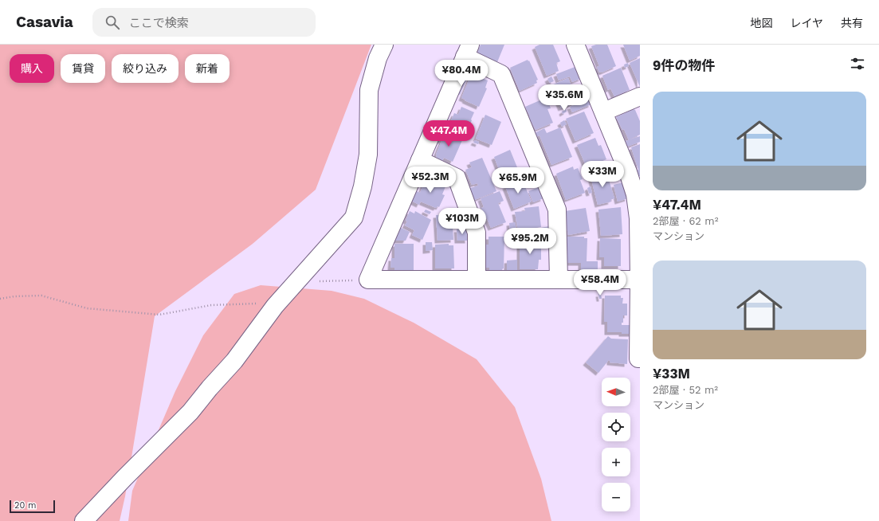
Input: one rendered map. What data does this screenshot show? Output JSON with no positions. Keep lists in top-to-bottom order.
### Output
{
  "scale_bar": "20 m",
  "north": "left",
  "page": {
    "header": "Casavia",
    "search": "ここで検索",
    "nav": ["地図", "レイヤ", "共有"],
    "heading": "9件の物件",
    "chip": [
      "購入",
      "賃貸",
      "絞り込み",
      "新着"
    ],
    "price": [
      "¥80.4M",
      "¥35.6M",
      "¥47.4M",
      "¥33M",
      "¥52.3M",
      "¥65.9M",
      "¥103M",
      "¥95.2M",
      "¥58.4M"
    ],
    "list": [
      {
        "name": "¥47.4M",
        "note": "2部屋 · 62 m² · マンション"
      },
      {
        "name": "¥33M",
        "note": "2部屋 · 52 m² · マンション"
      }
    ],
    "map_buttons": ["+", "−"],
    "scale": "20 m"
  }
}
